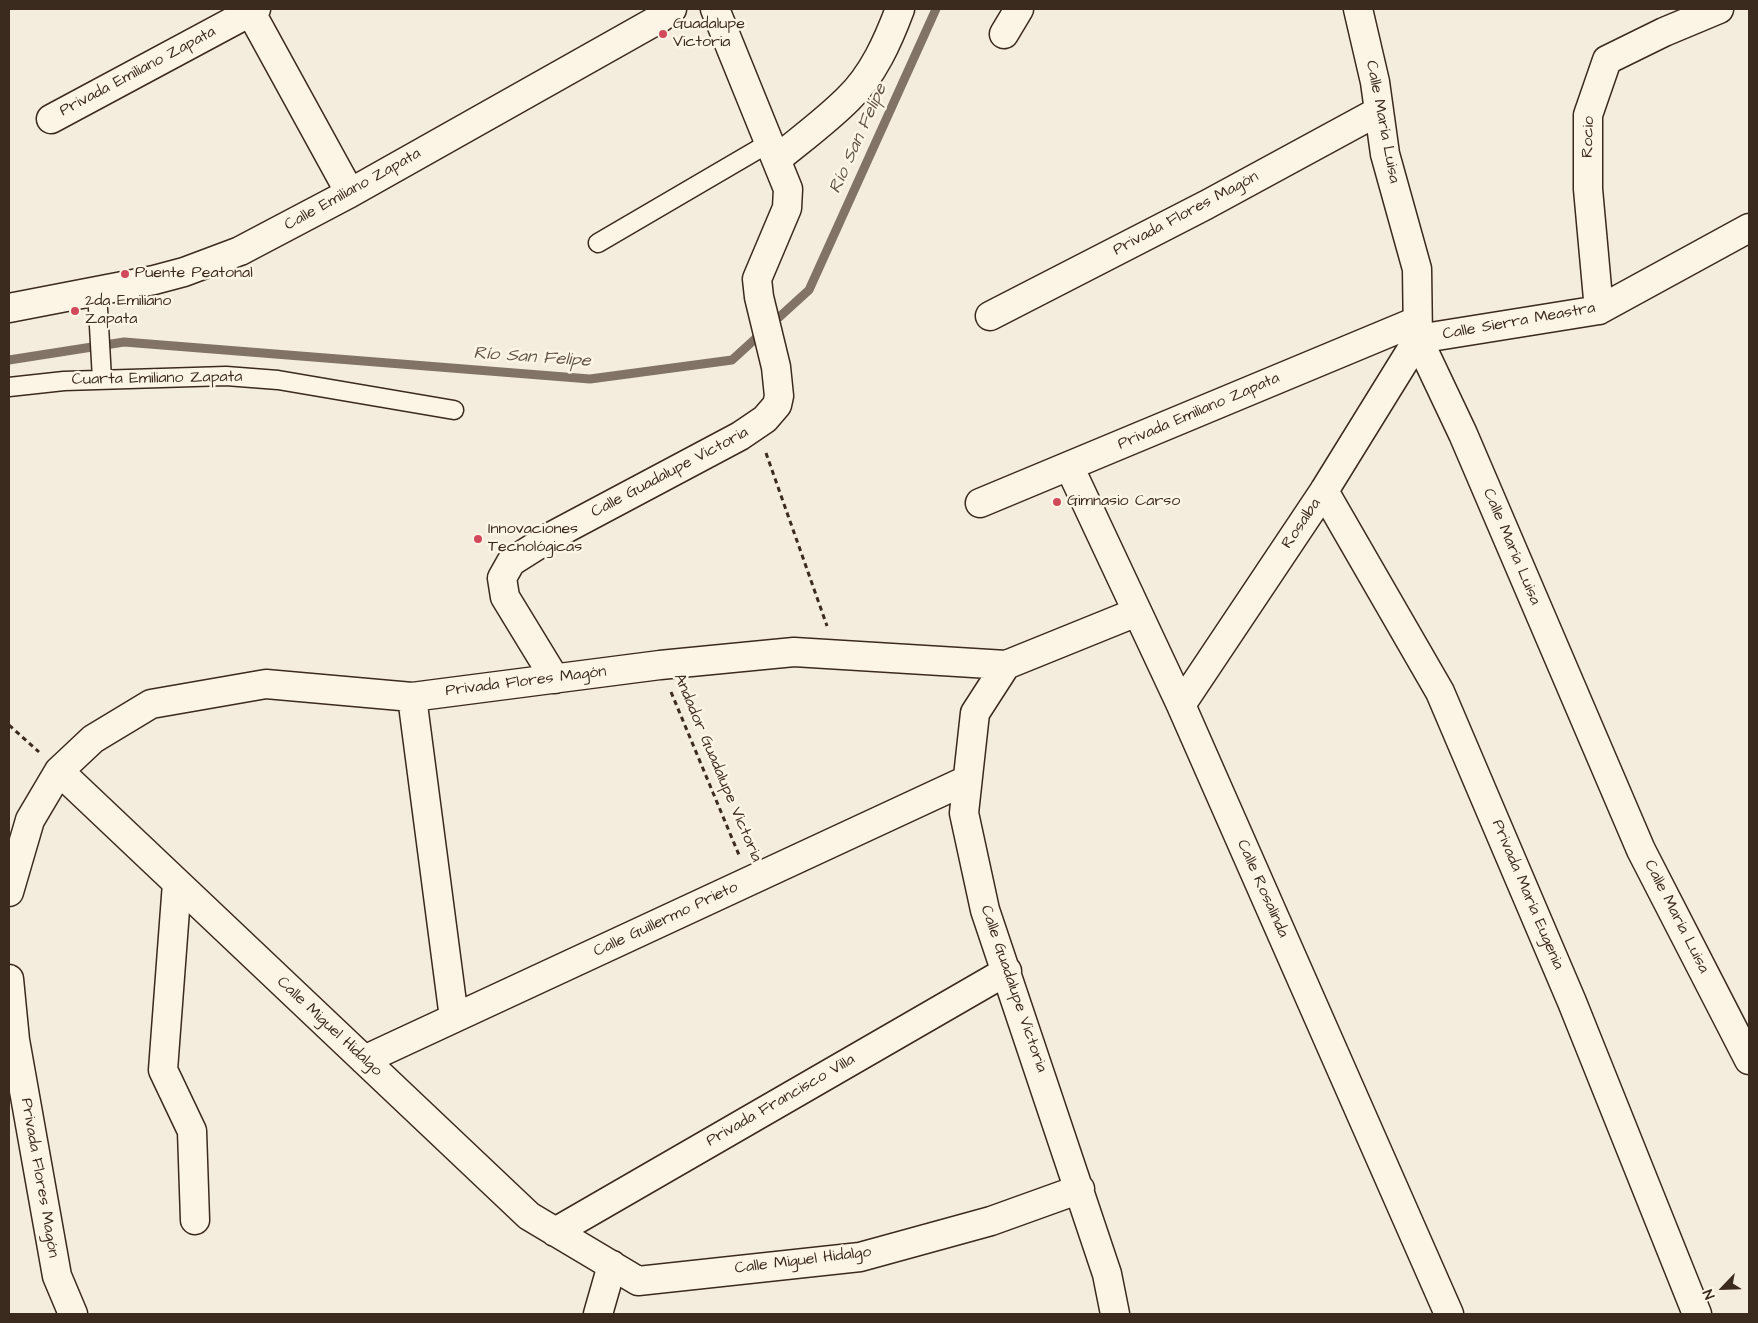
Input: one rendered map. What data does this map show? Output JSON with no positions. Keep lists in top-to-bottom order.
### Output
{
  "streets": {
    "street": [
      "Privada Emiliano Zapata",
      "Calle María Luisa",
      "Rocio",
      "Calle Emiliano Zapata",
      "Privada Flores Magón",
      "Calle Sierra Meastra",
      "Calle Guadalupe Victoria",
      "Rosalba",
      "Calle Rosalinda",
      "Privada María Eugenia",
      "Calle Guillermo Prieto",
      "Calle Miguel Hidalgo",
      "Privada Francisco Villa"
    ],
    "lane": ["Cuarta Emiliano Zapata"],
    "path": ["Andador Guadalupe Victoria"]
  },
  "crossings": [
    ["Privada Emiliano Zapata", "Calle María Luisa"],
    ["Privada Emiliano Zapata", "Calle Emiliano Zapata"],
    ["Privada Emiliano Zapata", "Calle Sierra Meastra"],
    ["Privada Emiliano Zapata", "Rosalba"],
    ["Privada Emiliano Zapata", "Calle Rosalinda"],
    ["Calle María Luisa", "Privada Flores Magón"],
    ["Calle María Luisa", "Calle Sierra Meastra"],
    ["Calle María Luisa", "Rosalba"],
    ["Rocio", "Calle Sierra Meastra"],
    ["Privada Flores Magón", "Calle Guadalupe Victoria"],
    ["Privada Flores Magón", "Andador Guadalupe Victoria"],
    ["Privada Flores Magón", "Calle Rosalinda"],
    ["Privada Flores Magón", "Calle Miguel Hidalgo"],
    ["Calle Sierra Meastra", "Rosalba"],
    ["Calle Guadalupe Victoria", "Calle Guillermo Prieto"],
    ["Calle Guadalupe Victoria", "Calle Miguel Hidalgo"],
    ["Calle Guadalupe Victoria", "Privada Francisco Villa"],
    ["Rosalba", "Calle Rosalinda"],
    ["Rosalba", "Privada María Eugenia"],
    ["Andador Guadalupe Victoria", "Calle Guillermo Prieto"],
    ["Calle Guillermo Prieto", "Calle Miguel Hidalgo"],
    ["Calle Miguel Hidalgo", "Privada Francisco Villa"]
  ],
  "water": ["Río San Felipe"],
  "places": [
    "Guadalupe Victoria",
    "Puente Peatonal",
    "2da Emiliano Zapata",
    "Gimnasio Carso",
    "Innovaciones Tecnológicas"
  ],
  "north": "bottom left"
}
